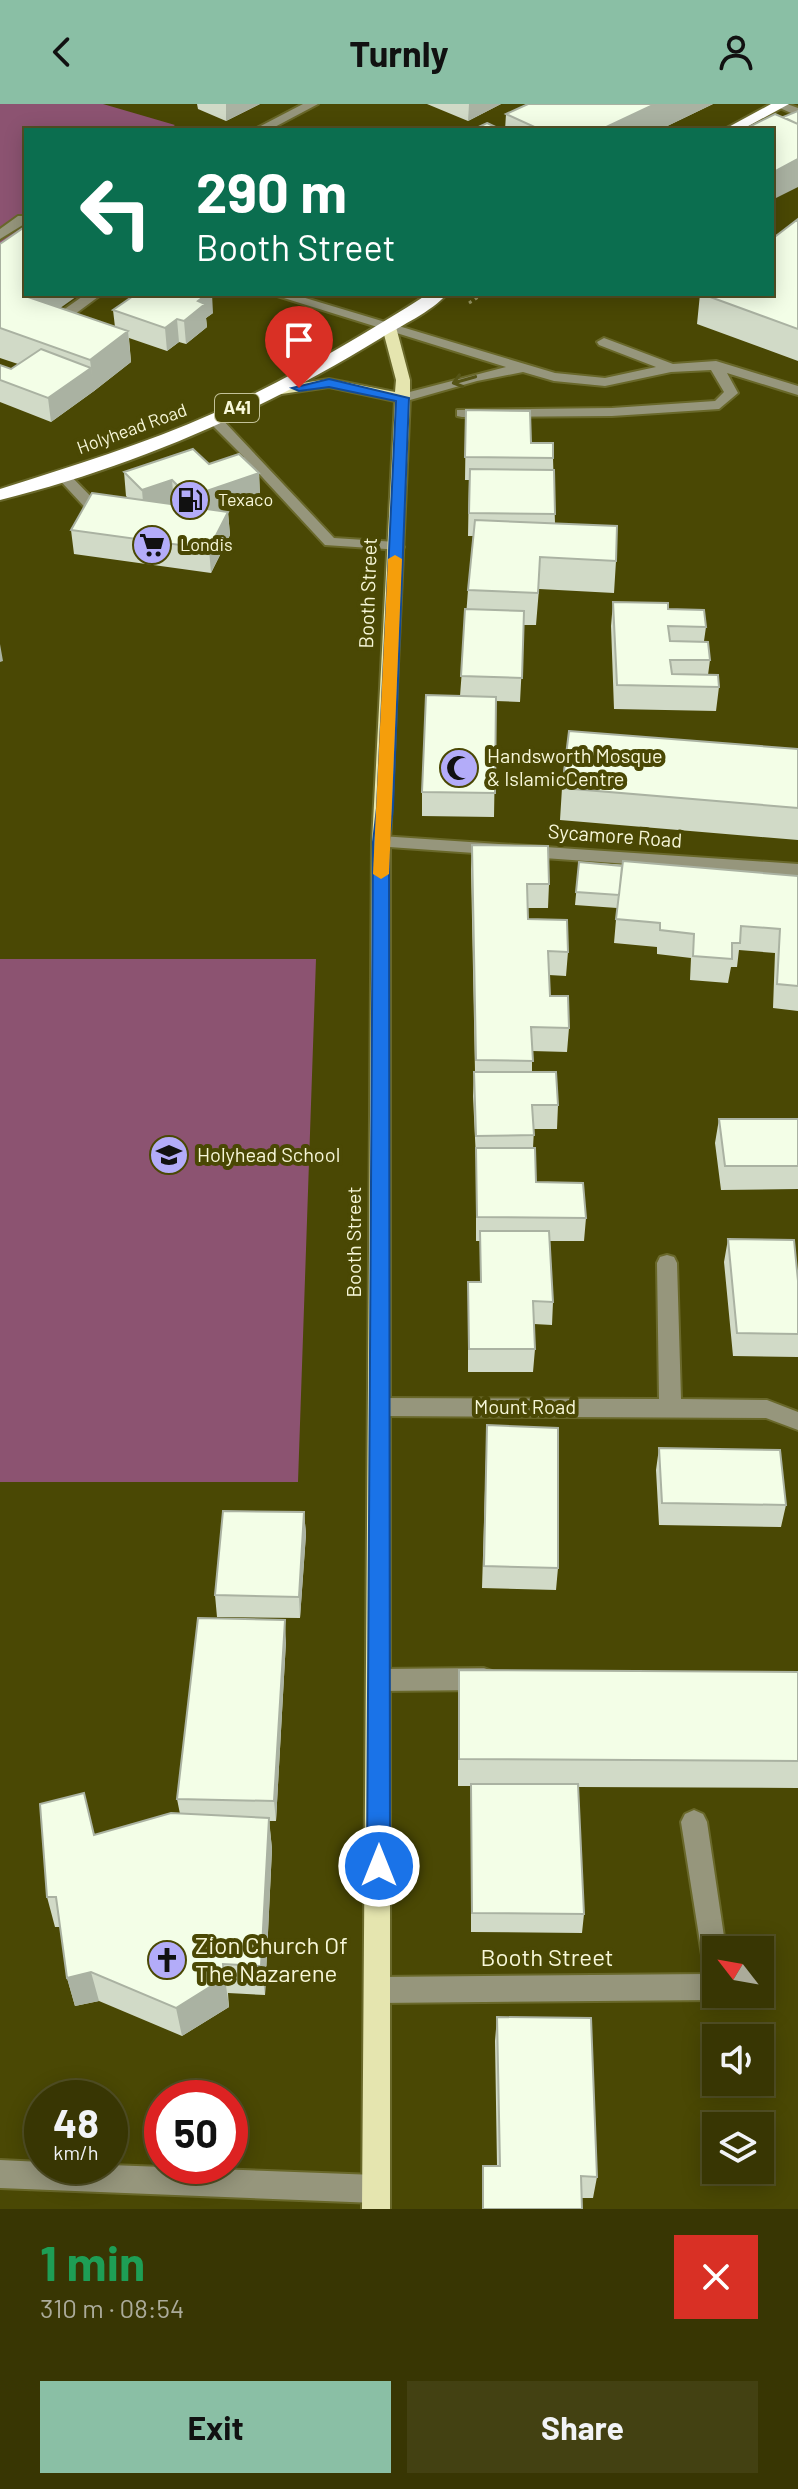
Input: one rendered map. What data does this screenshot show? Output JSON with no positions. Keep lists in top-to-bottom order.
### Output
{
  "streets": {
    "highway": ["A41", "Holyhead Road"],
    "main road": ["Booth Street"],
    "street": ["Sycamore Road", "Mount Road"]
  },
  "crossings": [
    ["Holyhead Road", "Booth Street"],
    ["Booth Street", "Sycamore Road"],
    ["Booth Street", "Mount Road"]
  ],
  "places": {
    "fuel station": ["Texaco"],
    "supermarket": ["Londis"],
    "mosque": ["Handsworth Mosque & IslamicCentre"],
    "school or university": ["Holyhead School"],
    "church": ["Zion Church Of The Nazarene"]
  },
  "north": "top left",
  "page": {
    "header": "Turnly",
    "turn": ["290 m", "Booth Street"],
    "speed": "48 km/h",
    "limit": "50",
    "heading": ["1 min", "310 m · 08:54"],
    "buttons": ["Exit", "Share"]
  }
}
